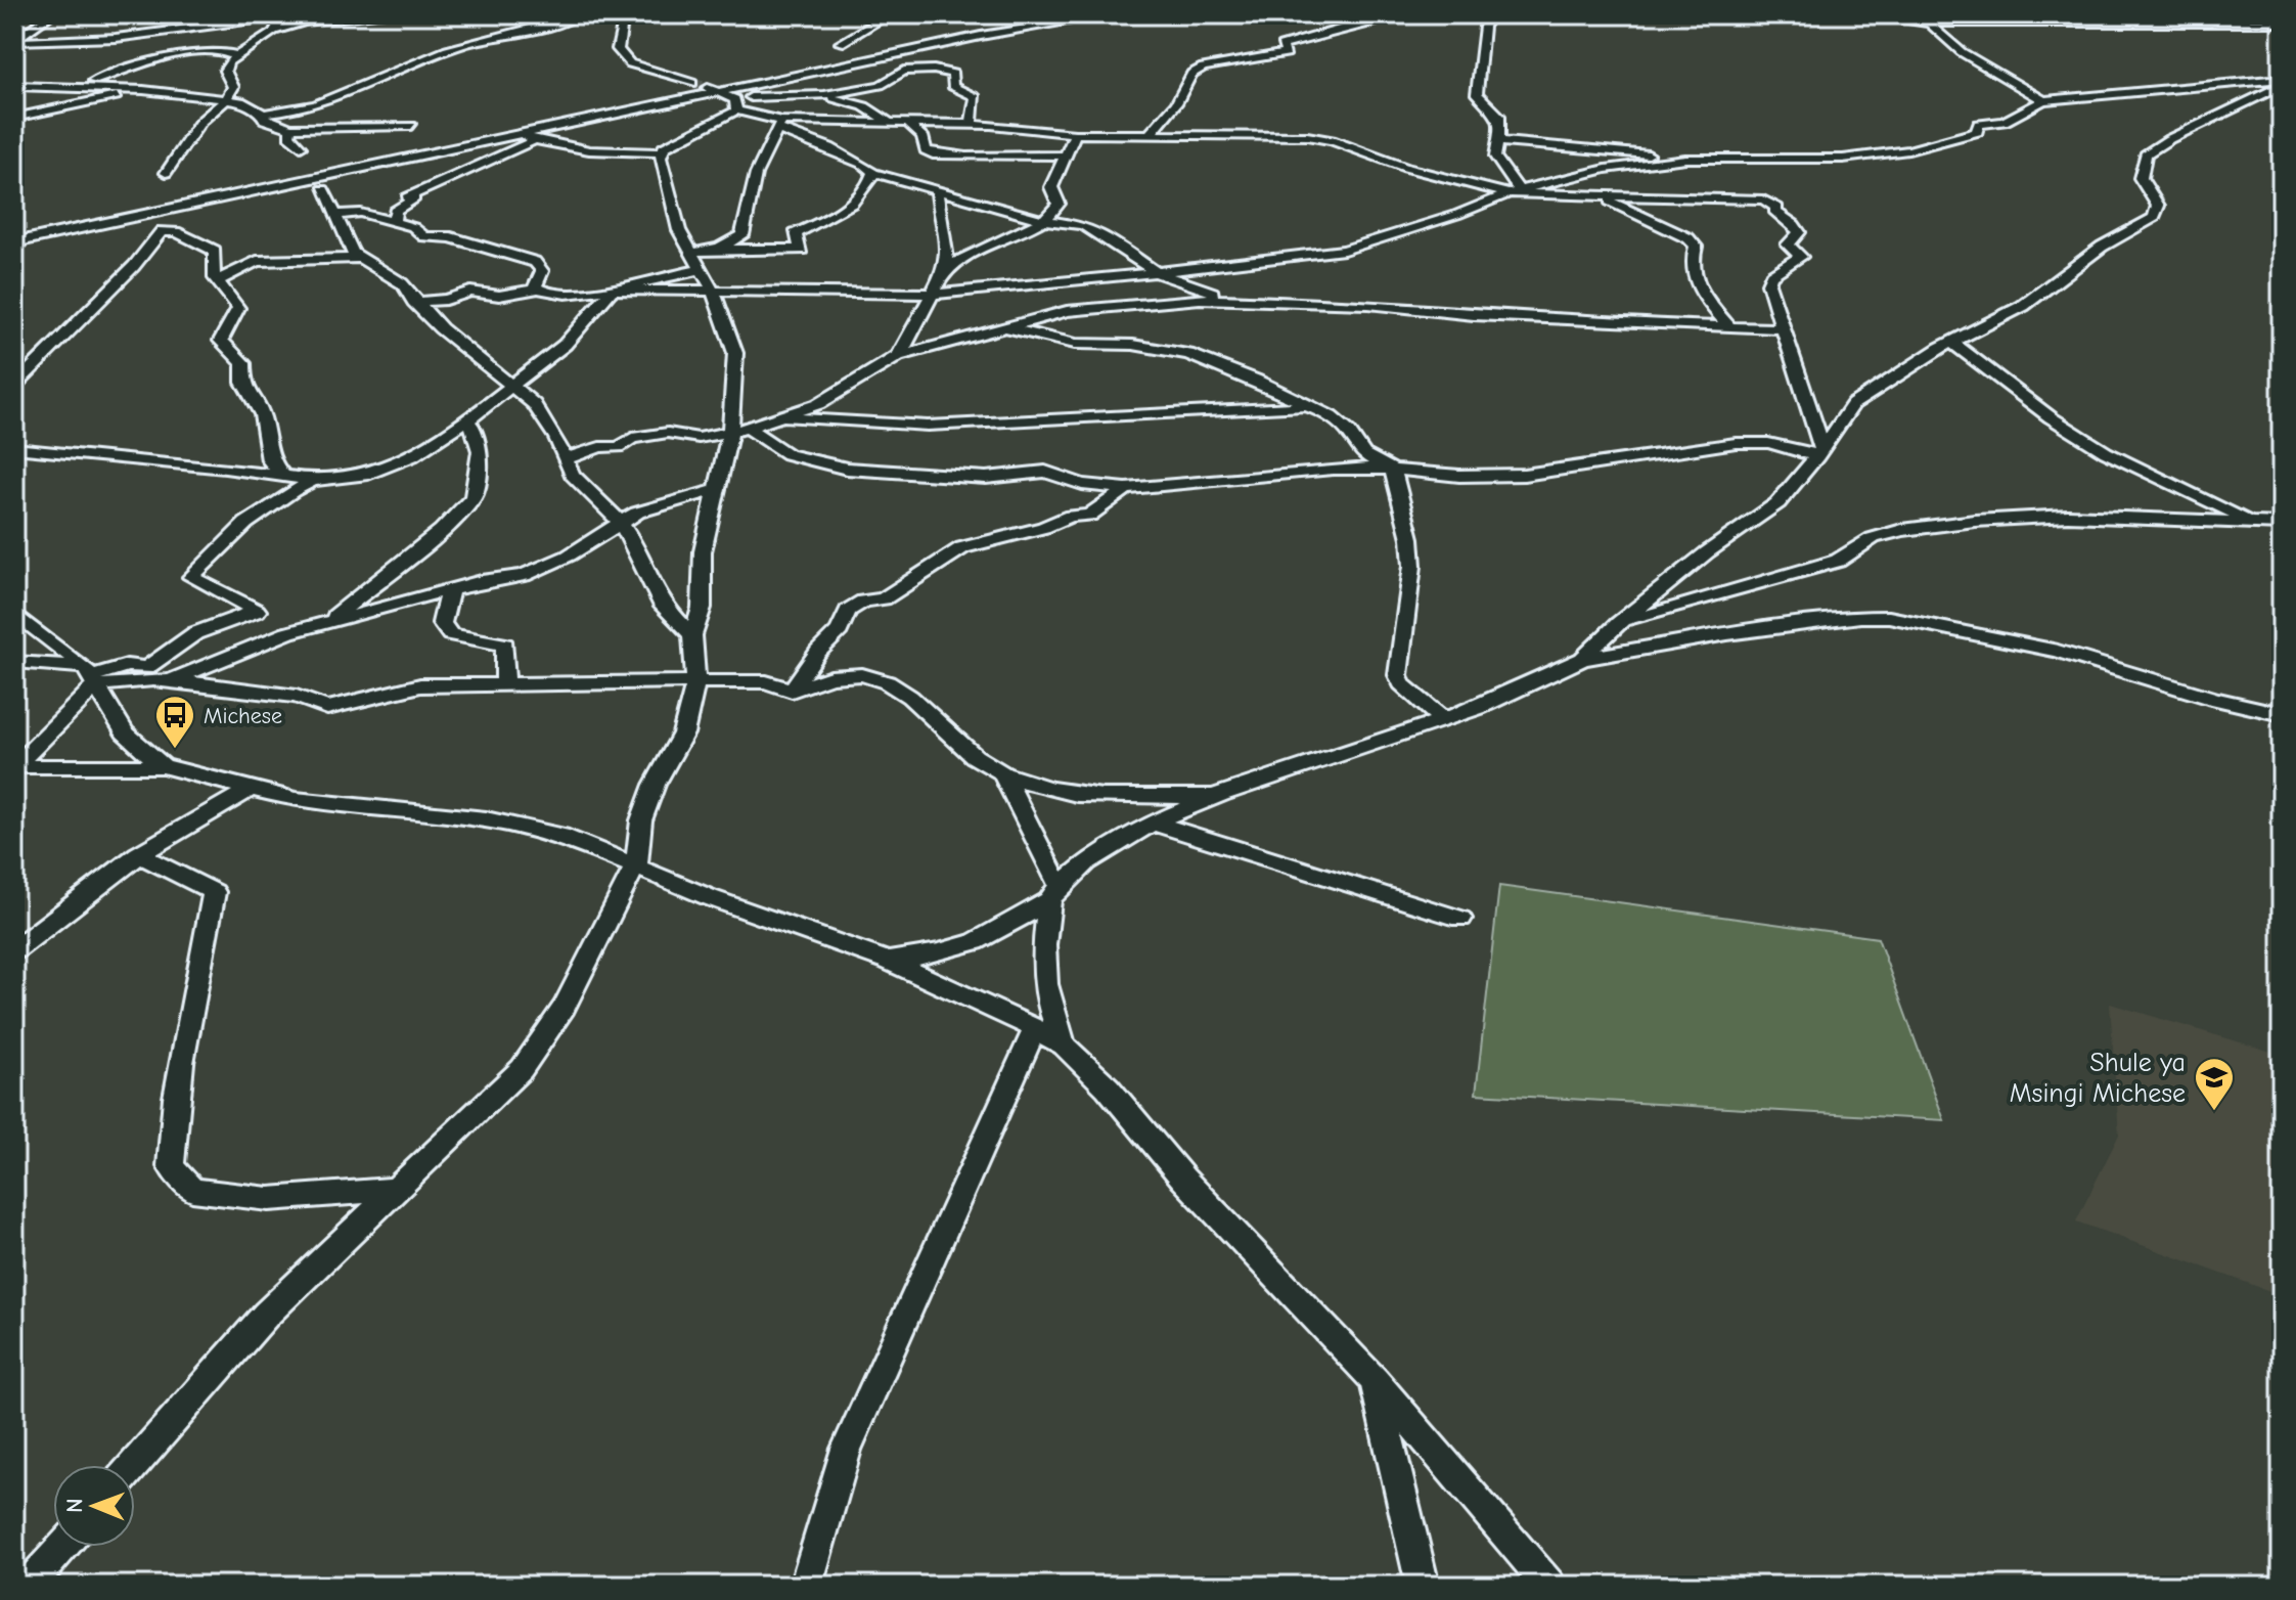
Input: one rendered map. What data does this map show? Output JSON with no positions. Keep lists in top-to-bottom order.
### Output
{
  "places": {
    "bus stop": ["Michese"],
    "school or university": ["Shule ya Msingi Michese"]
  },
  "north": "left"
}
